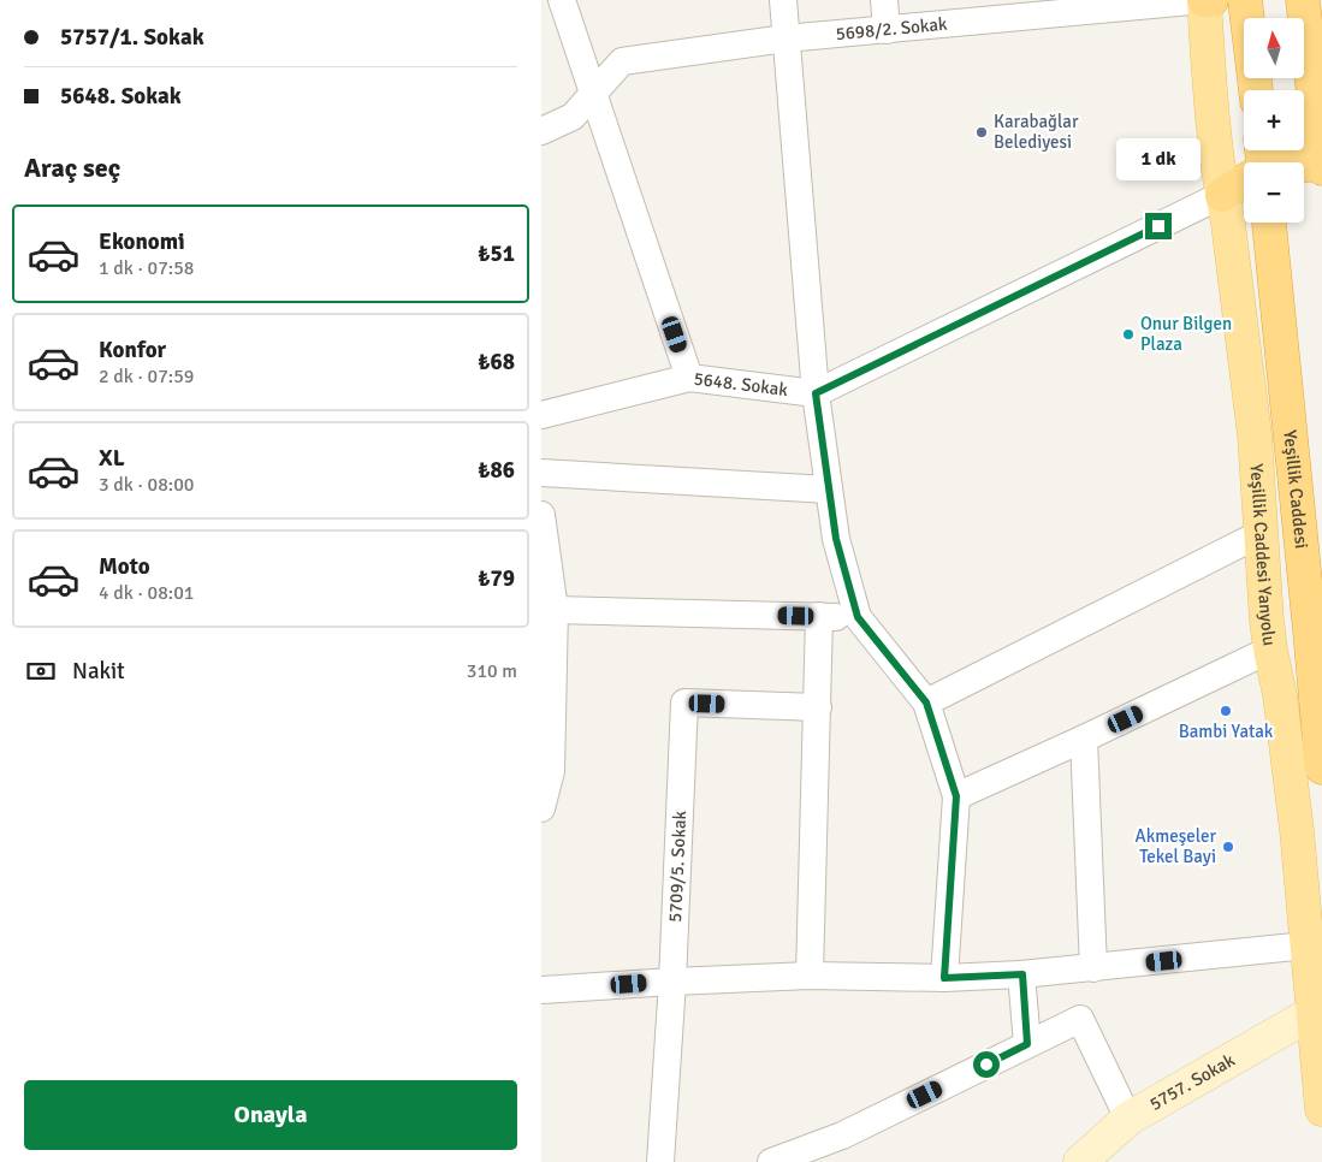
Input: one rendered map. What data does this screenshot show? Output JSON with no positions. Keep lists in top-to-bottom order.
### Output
{
  "streets": {
    "highway": ["Yeşillik Caddesi"],
    "main road": ["Yeşillik Caddesi Yanyolu", "5757. Sokak"],
    "street": ["5698/2. Sokak", "5648. Sokak", "5709/5. Sokak"]
  },
  "crossings": [
    ["5698/2. Sokak", "Yeşillik Caddesi Yanyolu"],
    ["Yeşillik Caddesi Yanyolu", "5757. Sokak"]
  ],
  "places": [
    "Karabağlar Belediyesi",
    "Onur Bilgen Plaza",
    "Bambi Yatak",
    "Akmeşeler Tekel Bayi"
  ],
  "north": "top",
  "page": {
    "banner": ["5757/1. Sokak", "5648. Sokak"],
    "map_buttons": ["+", "−"],
    "heading": "Araç seç",
    "bubble": "1 dk",
    "list": [
      {
        "name": "Ekonomi",
        "note": "1 dk · 07:58",
        "value": "₺51"
      },
      {
        "name": "Konfor",
        "note": "2 dk · 07:59",
        "value": "₺68"
      },
      {
        "name": "XL",
        "note": "3 dk · 08:00",
        "value": "₺86"
      },
      {
        "name": "Moto",
        "note": "4 dk · 08:01",
        "value": "₺79"
      }
    ],
    "pay": ["Nakit", "310 m"],
    "buttons": "Onayla"
  }
}
